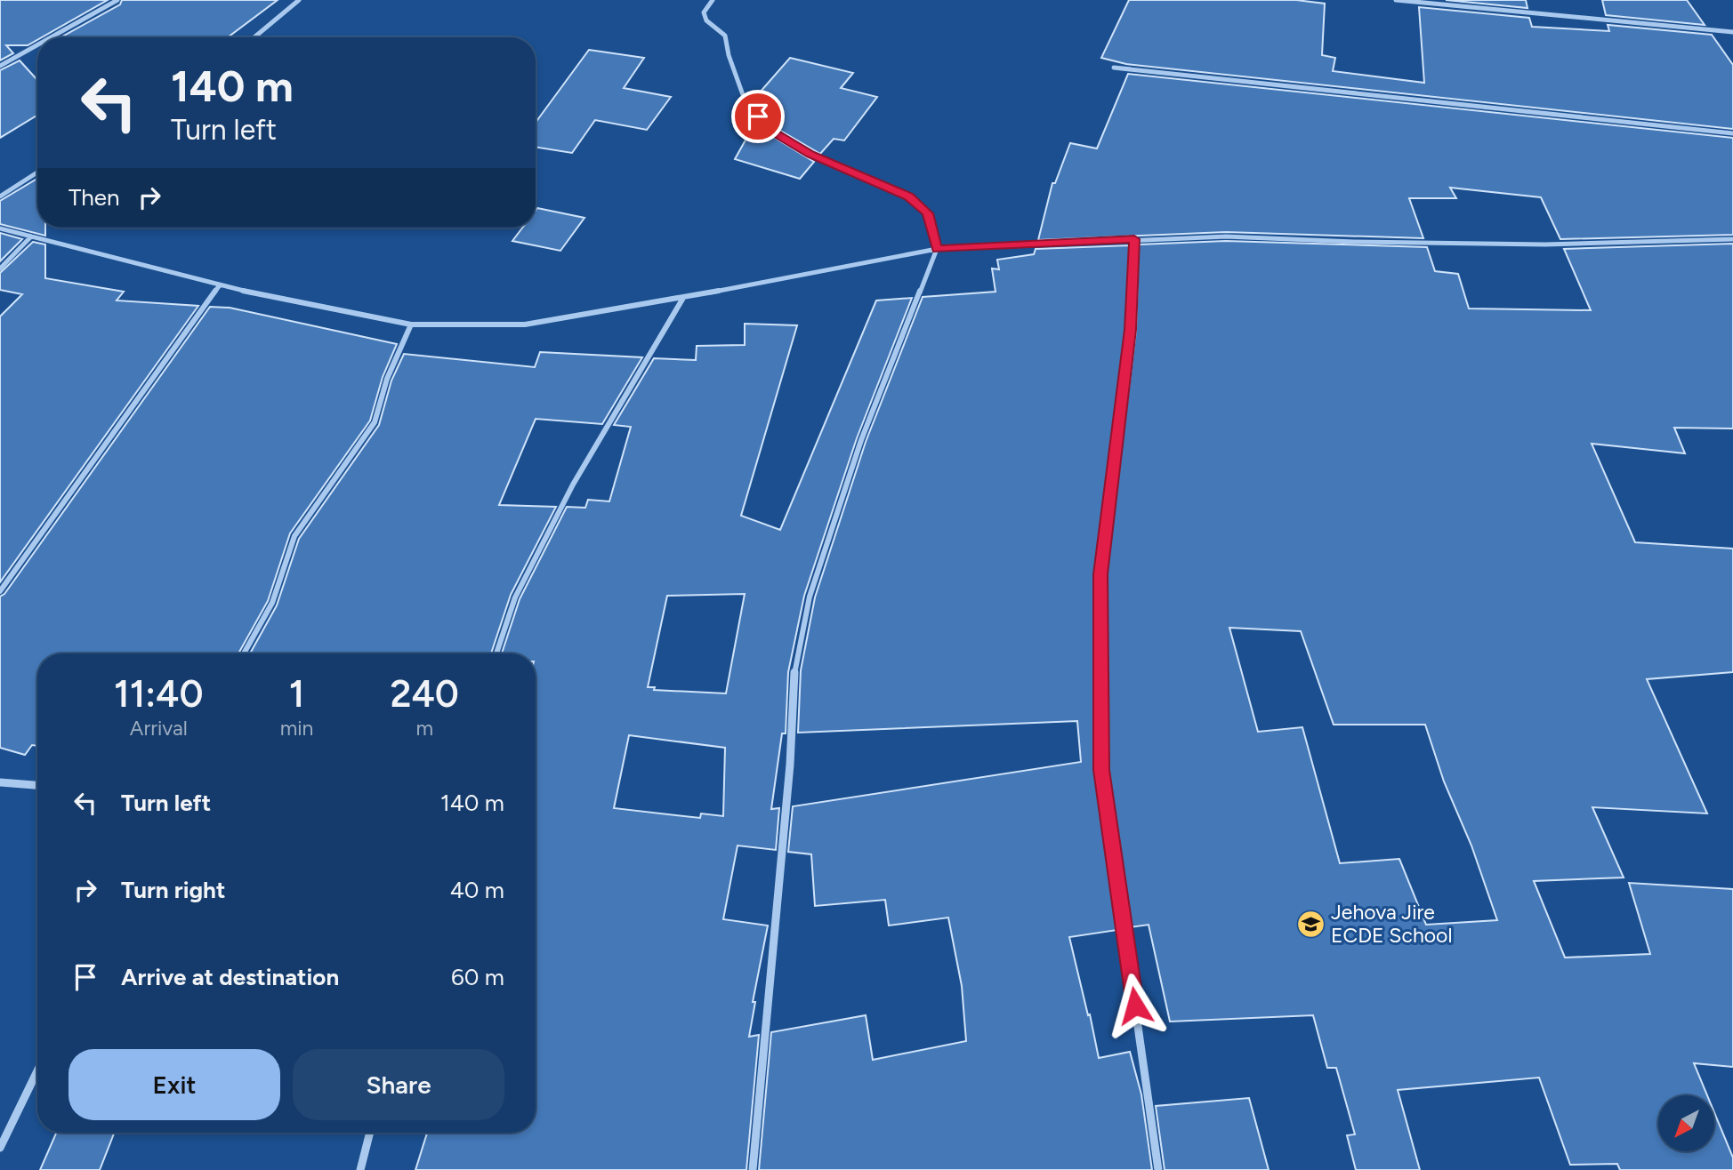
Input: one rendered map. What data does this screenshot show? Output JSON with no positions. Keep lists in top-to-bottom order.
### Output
{
  "places": {
    "school or university": ["Jehova Jire ECDE School"]
  },
  "north": "bottom left",
  "page": {
    "turn": ["140 m", "Turn left"],
    "then": "Then",
    "eta": [
      "11:40",
      "Arrival",
      "1",
      "min",
      "240",
      "m"
    ],
    "list": [
      {
        "name": "Turn left",
        "value": "140 m"
      },
      {
        "name": "Turn right",
        "value": "40 m"
      },
      {
        "name": "Arrive at destination",
        "value": "60 m"
      }
    ],
    "buttons": ["Exit", "Share"]
  }
}
